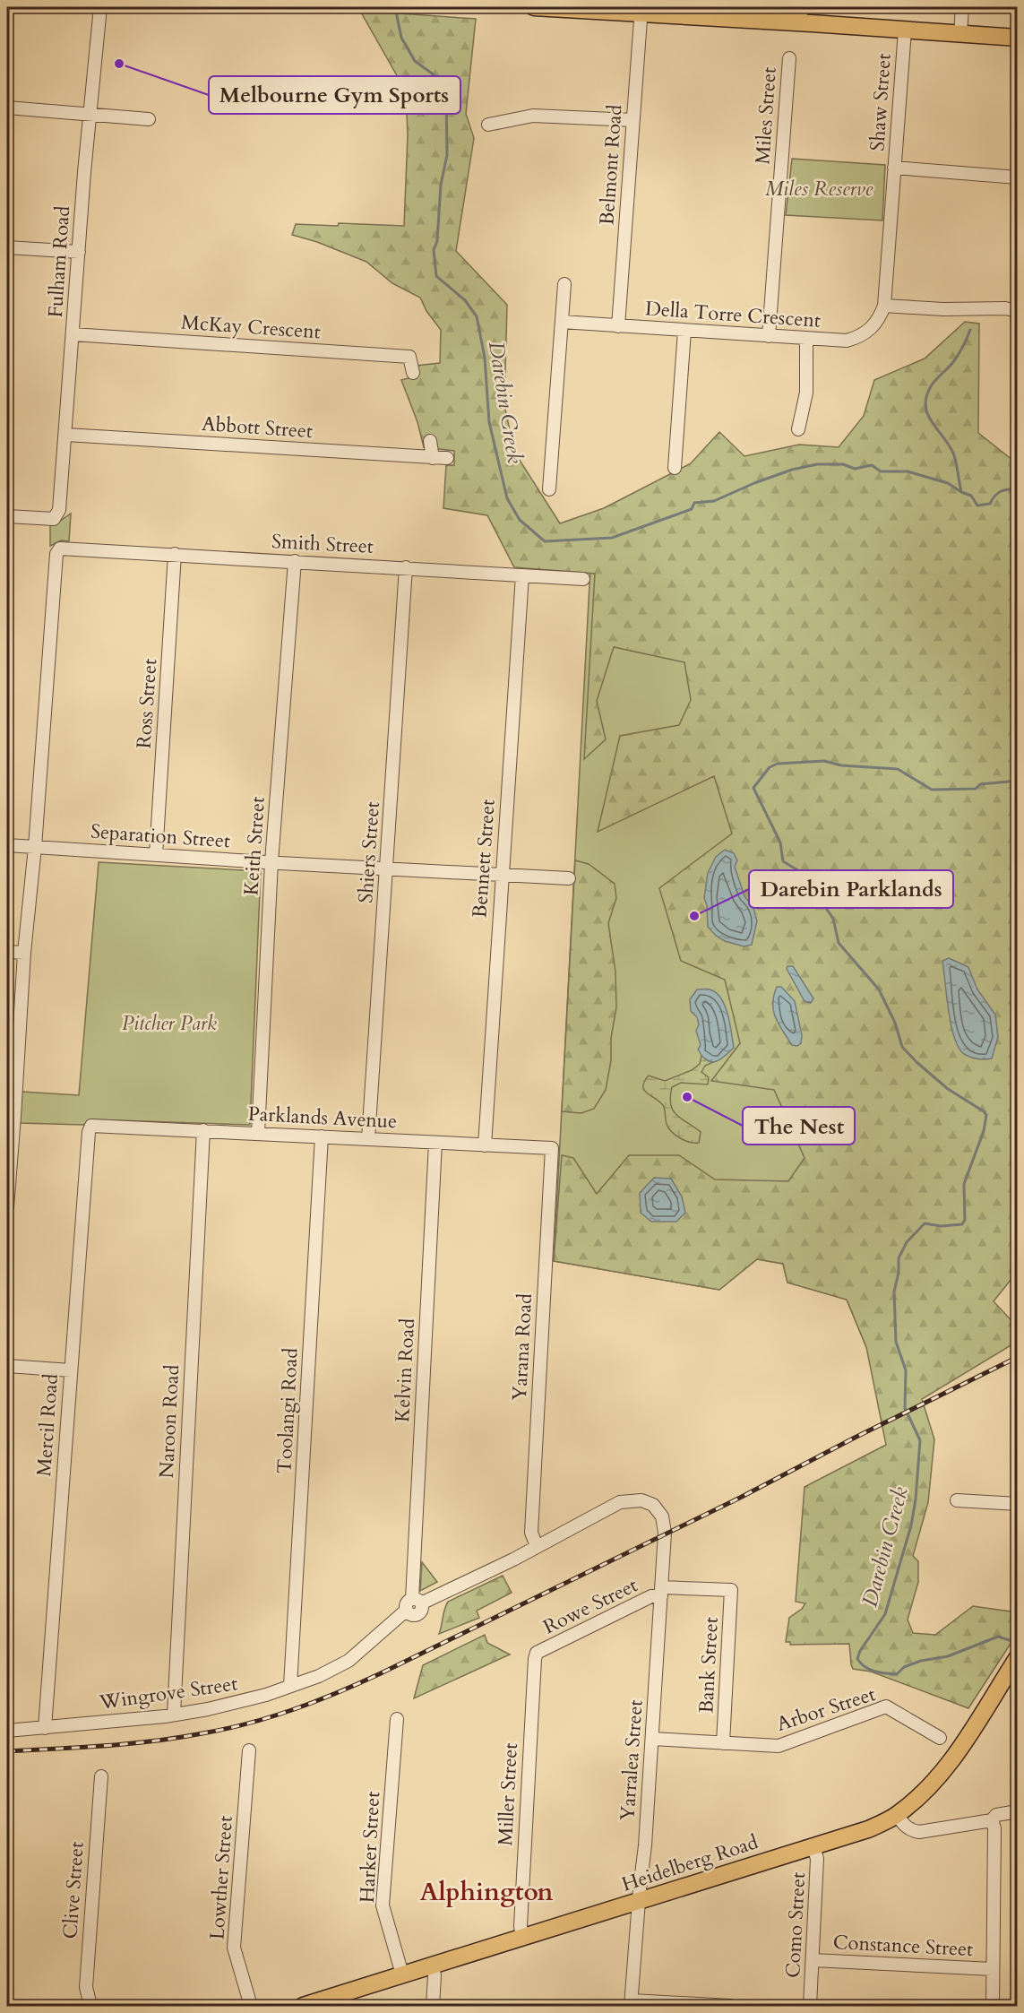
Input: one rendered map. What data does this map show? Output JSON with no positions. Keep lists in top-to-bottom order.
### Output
{
  "streets": {
    "main road": ["Heidelberg Road"],
    "street": [
      "Shaw Street",
      "Miles Street",
      "Belmont Road",
      "Fulham Road",
      "Della Torre Crescent",
      "McKay Crescent",
      "Abbott Street",
      "Smith Street",
      "Ross Street",
      "Separation Street",
      "Keith Street",
      "Shiers Street",
      "Bennett Street",
      "Parklands Avenue",
      "Yarana Road",
      "Kelvin Road",
      "Toolangi Road",
      "Naroon Road",
      "Mercil Road",
      "Rowe Street",
      "Bank Street",
      "Wingrove Street",
      "Arbor Street",
      "Yarralea Street",
      "Miller Street",
      "Harker Street",
      "Lowther Street",
      "Clive Street",
      "Como Street",
      "Constance Street"
    ]
  },
  "crossings": [
    ["Shaw Street", "Della Torre Crescent"],
    ["Miles Street", "Della Torre Crescent"],
    ["Belmont Road", "Della Torre Crescent"],
    ["Fulham Road", "McKay Crescent"],
    ["Fulham Road", "Abbott Street"],
    ["Smith Street", "Ross Street"],
    ["Smith Street", "Separation Street"],
    ["Smith Street", "Keith Street"],
    ["Smith Street", "Shiers Street"],
    ["Smith Street", "Bennett Street"],
    ["Ross Street", "Separation Street"],
    ["Separation Street", "Keith Street"],
    ["Separation Street", "Shiers Street"],
    ["Separation Street", "Bennett Street"],
    ["Keith Street", "Parklands Avenue"],
    ["Shiers Street", "Parklands Avenue"],
    ["Bennett Street", "Parklands Avenue"],
    ["Parklands Avenue", "Yarana Road"],
    ["Parklands Avenue", "Kelvin Road"],
    ["Parklands Avenue", "Toolangi Road"],
    ["Parklands Avenue", "Naroon Road"],
    ["Parklands Avenue", "Mercil Road"],
    ["Yarana Road", "Yarralea Street"],
    ["Kelvin Road", "Wingrove Street"],
    ["Toolangi Road", "Wingrove Street"],
    ["Naroon Road", "Wingrove Street"],
    ["Mercil Road", "Wingrove Street"],
    ["Rowe Street", "Bank Street"],
    ["Rowe Street", "Yarralea Street"],
    ["Rowe Street", "Miller Street"],
    ["Bank Street", "Arbor Street"],
    ["Arbor Street", "Yarralea Street"],
    ["Yarralea Street", "Heidelberg Road"],
    ["Miller Street", "Heidelberg Road"],
    ["Harker Street", "Heidelberg Road"],
    ["Heidelberg Road", "Como Street"],
    ["Como Street", "Constance Street"]
  ],
  "districts": ["Alphington"],
  "water": ["Darebin Creek"],
  "parks": ["Miles Reserve", "Pitcher Park"],
  "places": ["Melbourne Gym Sports", "Darebin Parklands", "The Nest"]
}
